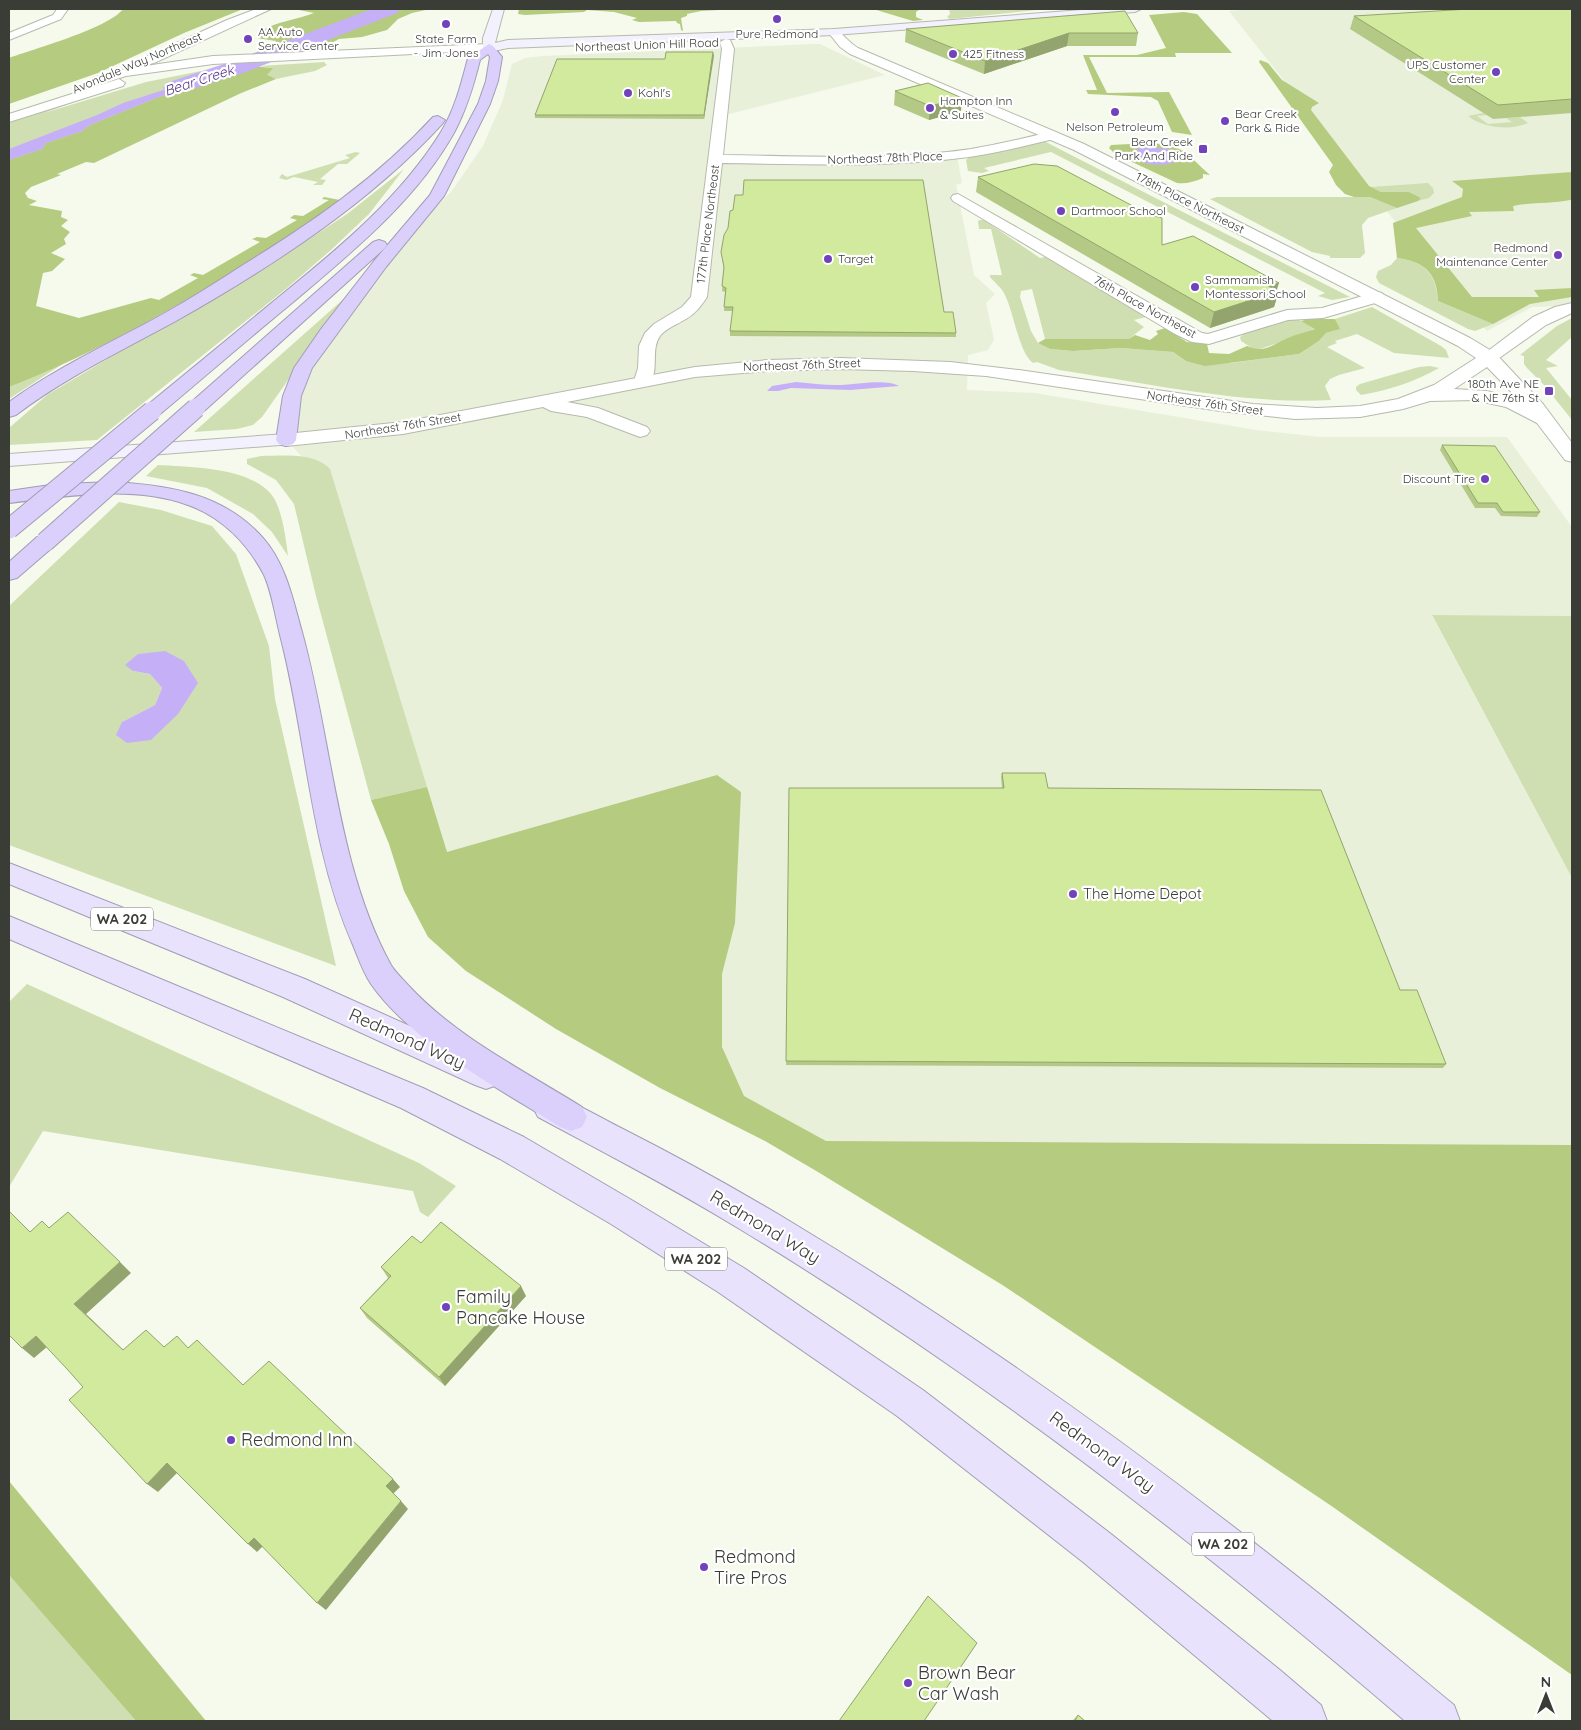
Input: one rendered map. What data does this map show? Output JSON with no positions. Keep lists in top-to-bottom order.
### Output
{
  "streets": {
    "main road": [
      "Northeast Union Hill Road",
      "Northeast 76th Street",
      "WA 202",
      "Redmond Way"
    ],
    "street": [
      "Avondale Way Northeast",
      "Northeast 78th Place",
      "178th Place Northeast",
      "177th Place Northeast",
      "76th Place Northeast"
    ]
  },
  "crossings": [
    ["Northeast Union Hill Road", "Avondale Way Northeast"],
    ["Northeast Union Hill Road", "178th Place Northeast"],
    ["Northeast Union Hill Road", "177th Place Northeast"],
    ["Northeast 78th Place", "178th Place Northeast"],
    ["Northeast 78th Place", "177th Place Northeast"],
    ["178th Place Northeast", "76th Place Northeast"],
    ["178th Place Northeast", "Northeast 76th Street"],
    ["177th Place Northeast", "Northeast 76th Street"]
  ],
  "water": ["Bear Creek"],
  "places": {
    "other": [
      "Pure Redmond",
      "State Farm - Jim Jones",
      "AA Auto Service Center",
      "425 Fitness",
      "UPS Customer Center",
      "Kohl's",
      "Hampton Inn & Suites",
      "Nelson Petroleum",
      "Bear Creek Park & Ride",
      "Dartmoor School",
      "Redmond Maintenance Center",
      "Target",
      "Sammamish Montessori School",
      "Discount Tire",
      "The Home Depot",
      "Family Pancake House",
      "Redmond Inn",
      "Redmond Tire Pros",
      "Brown Bear Car Wash"
    ],
    "transit": ["Bear Creek Park And Ride", "180th Ave NE & NE 76th St"]
  },
  "north": "top"
}
